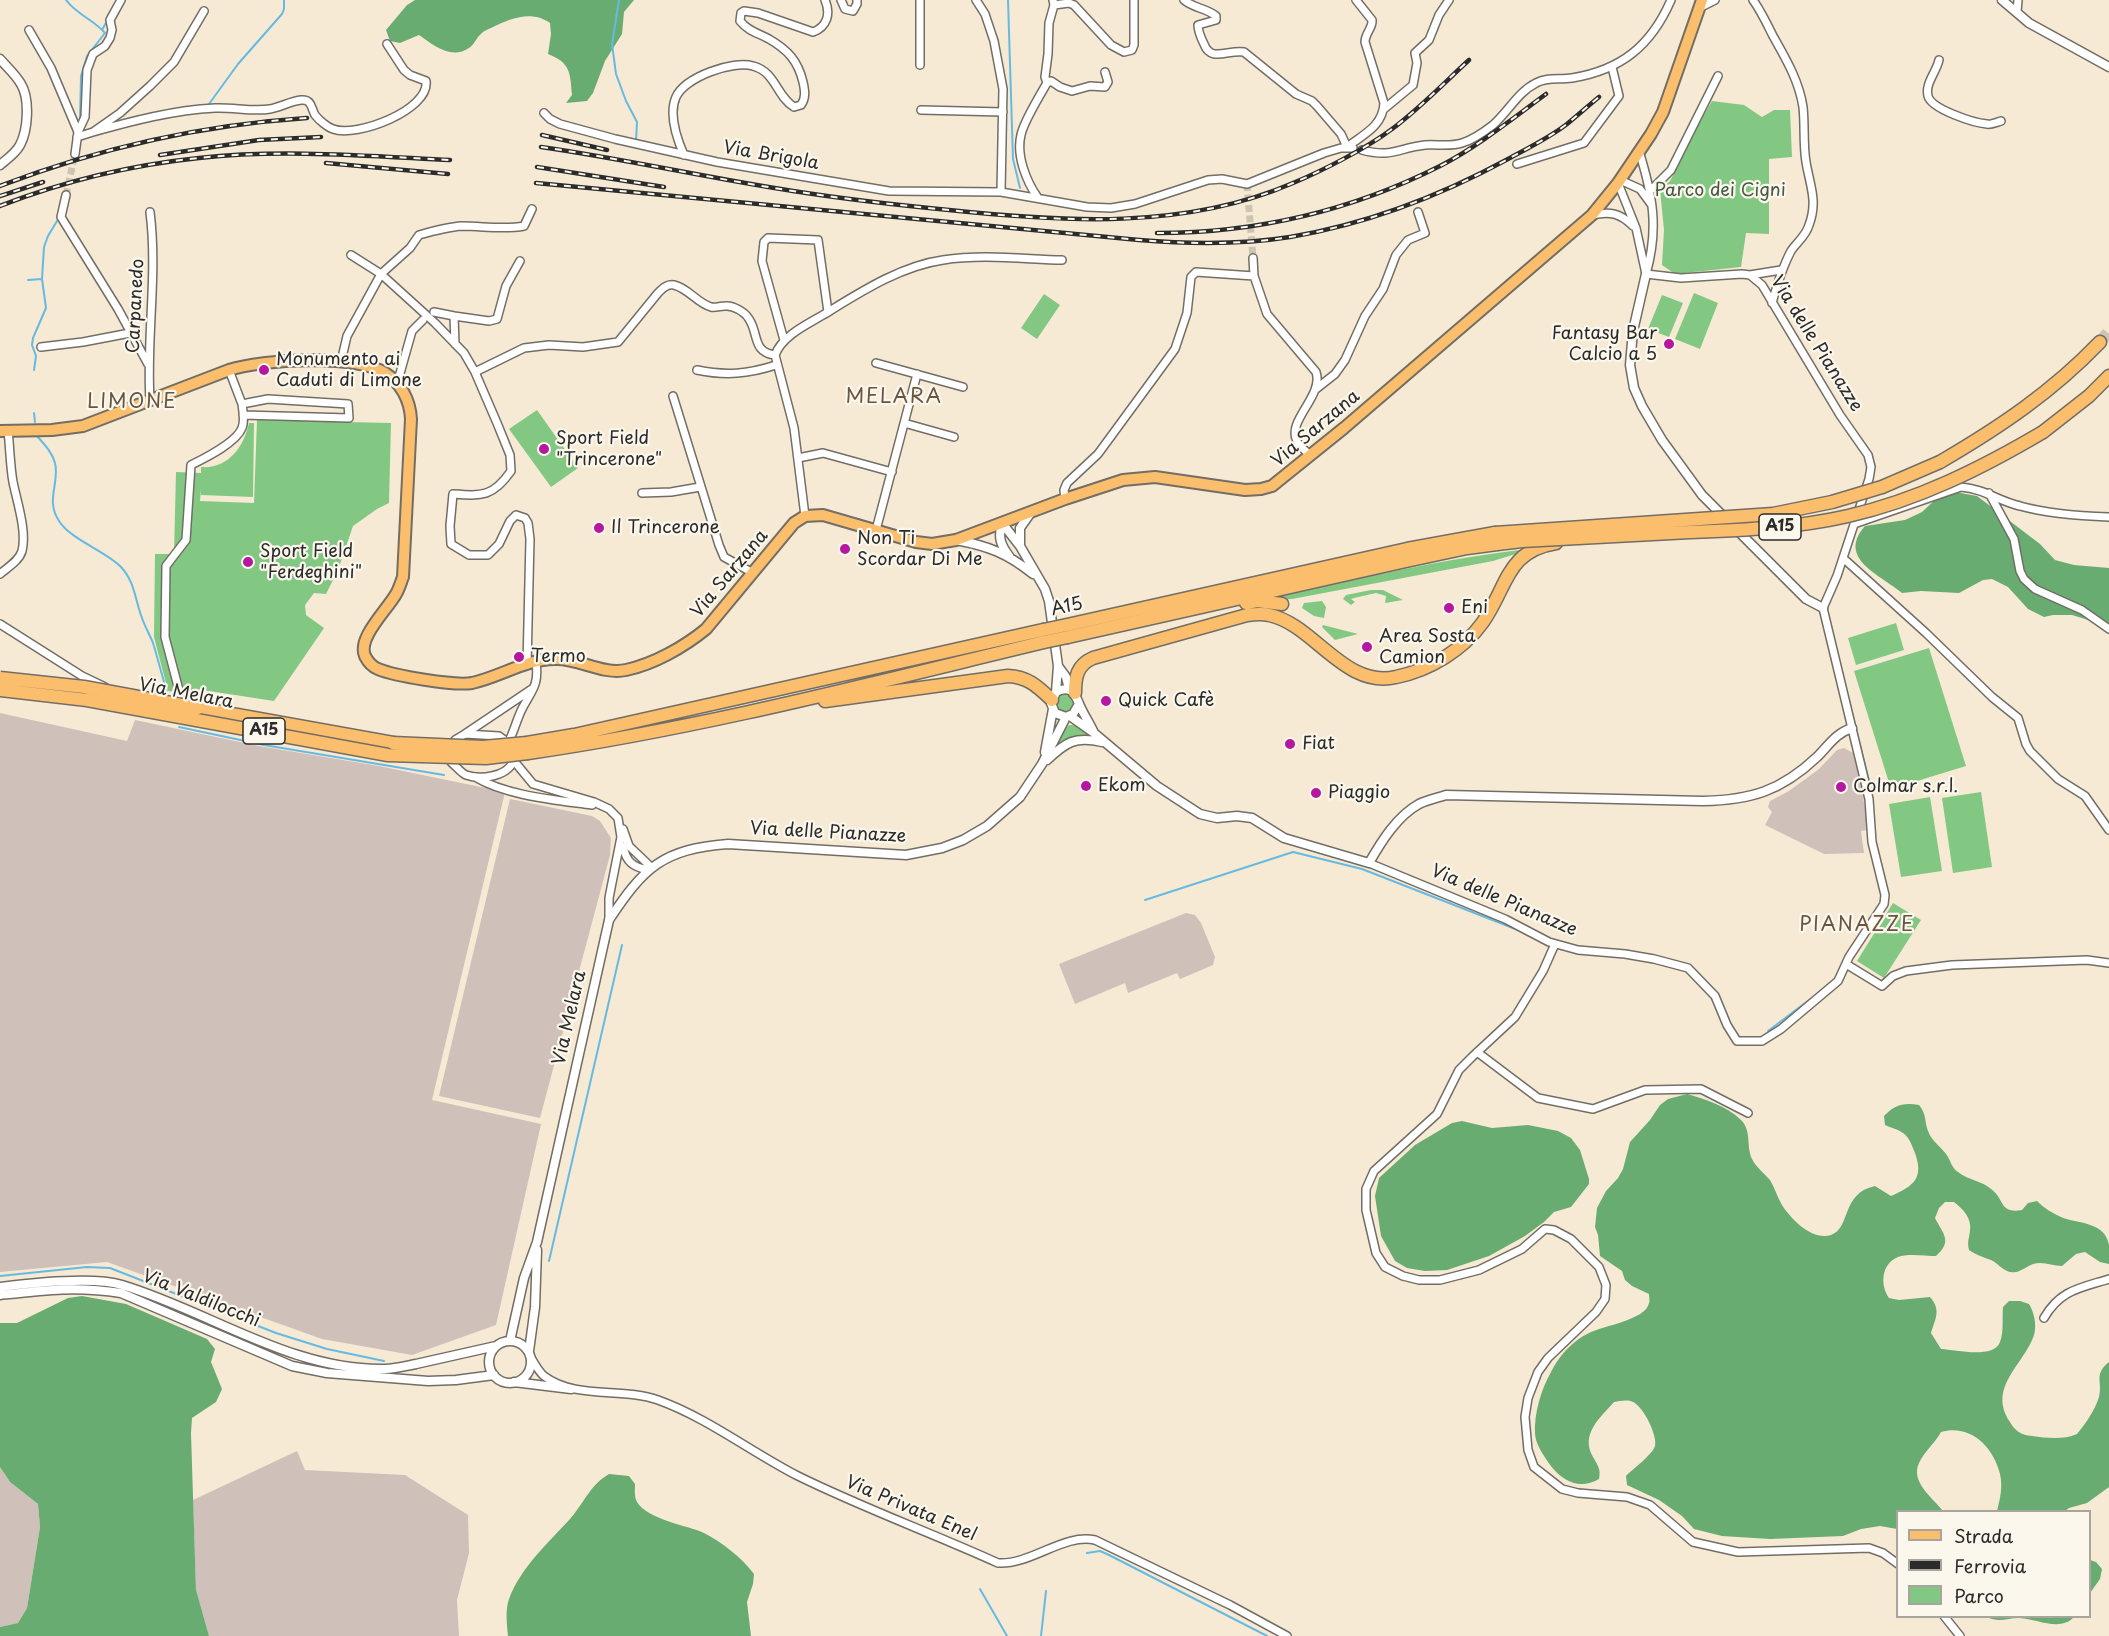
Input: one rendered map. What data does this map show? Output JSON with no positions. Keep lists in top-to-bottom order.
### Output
{
  "streets": {
    "highway": ["A15"],
    "main road": ["Via Sarzana"],
    "street": [
      "Via Brigola",
      "Carpanedo",
      "Via delle Pianazze",
      "Via Melara",
      "Via Valdilocchi",
      "Via Privata Enel"
    ]
  },
  "crossings": [
    ["Carpanedo", "Via Sarzana"],
    ["Via delle Pianazze", "Via Sarzana"],
    ["Via delle Pianazze", "Via Melara"],
    ["Via Valdilocchi", "Via Privata Enel"]
  ],
  "districts": ["MELARA", "LIMONE", "PIANAZZE"],
  "parks": ["Parco dei Cigni"],
  "places": [
    "Fantasy Bar Calcio a 5",
    "Monumento ai Caduti di Limone",
    "Sport Field \"Trincerone\"",
    "Il Trincerone",
    "Non Ti Scordar Di Me",
    "Sport Field \"Ferdeghini\"",
    "Eni",
    "Area Sosta Camion",
    "Termo",
    "Quick Cafè",
    "Fiat",
    "Ekom",
    "Colmar s.r.l.",
    "Piaggio"
  ],
  "legend": ["Strada", "Ferrovia", "Parco"]
}
